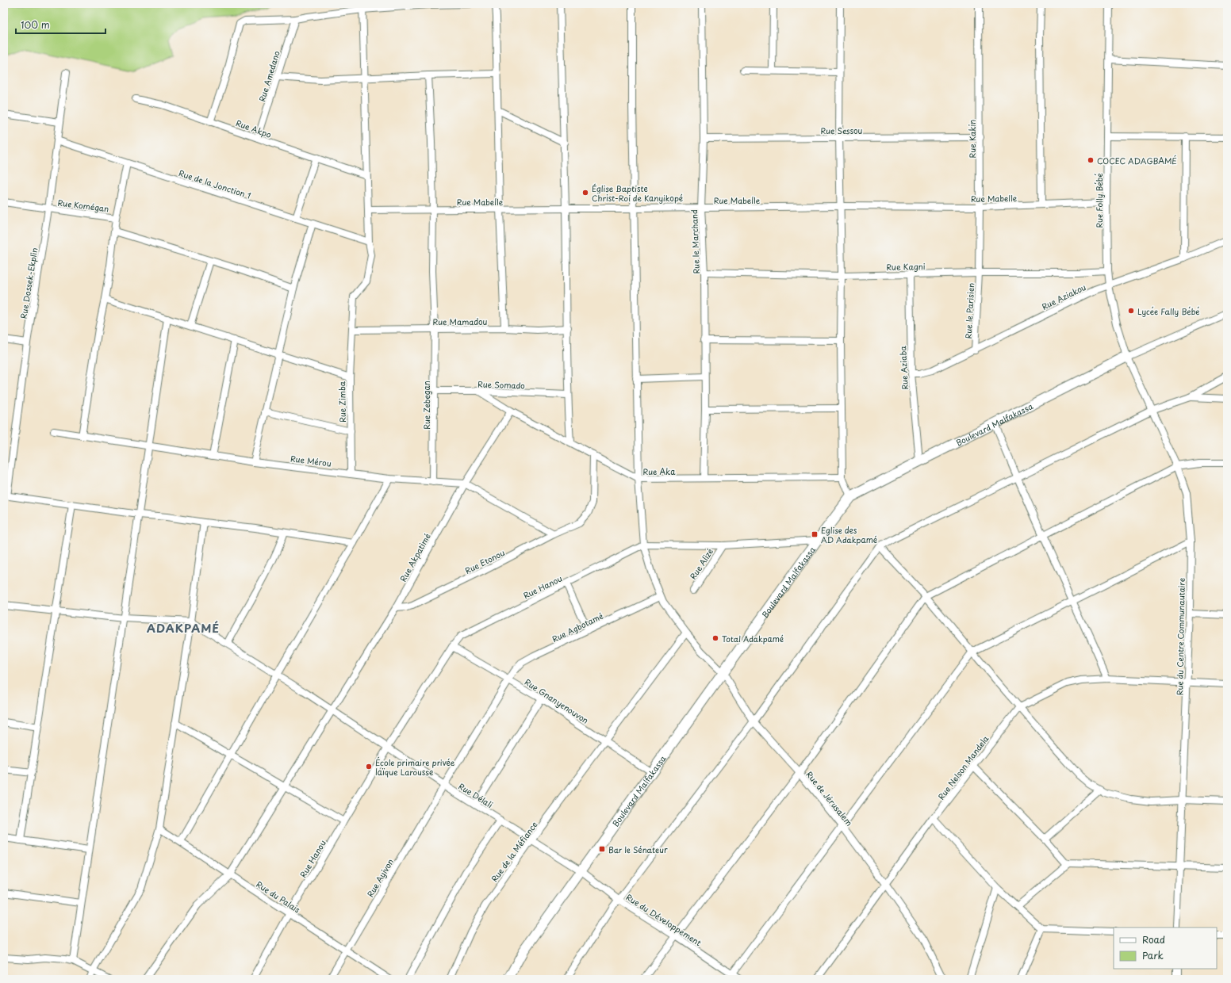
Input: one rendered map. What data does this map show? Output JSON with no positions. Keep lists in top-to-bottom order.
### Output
{
  "streets": {
    "street": [
      "Rue Amedano",
      "Rue Akpo",
      "Rue Sessou",
      "Rue Kakin",
      "Rue de la Jonction 1",
      "Rue Mabelle",
      "Rue Folly Bébé",
      "Rue Komégan",
      "Rue le Marchand",
      "Rue Kagni",
      "Rue Dossek-Ekplin",
      "Rue Aziakou",
      "Rue le Parisien",
      "Rue Mamadou",
      "Rue Aziaba",
      "Rue Somado",
      "Rue Zimba",
      "Rue Zebegan",
      "Boulevard Malfakassa",
      "Rue Mérou",
      "Rue Aka",
      "Rue Akpatimé",
      "Rue Etonou",
      "Rue Alizé",
      "Rue Hanou",
      "Rue Agbotamé",
      "Rue du Centre Communautaire",
      "Rue Gnanyenouvon",
      "Rue Nelson Mandela",
      "Rue Délali",
      "Rue de Jérusalem",
      "Rue de la Méfiance",
      "Rue Ayivon",
      "Rue du Palais",
      "Rue du Développement"
    ]
  },
  "crossings": [
    ["Rue Amedano", "Rue Akpo"],
    ["Rue Akpo", "Rue Zimba"],
    ["Rue Sessou", "Rue Kakin"],
    ["Rue Sessou", "Rue le Marchand"],
    ["Rue Kakin", "Rue Mabelle"],
    ["Rue Kakin", "Rue Kagni"],
    ["Rue Kakin", "Rue le Parisien"],
    ["Rue de la Jonction 1", "Rue Dossek-Ekplin"],
    ["Rue de la Jonction 1", "Rue Zimba"],
    ["Rue Mabelle", "Rue Folly Bébé"],
    ["Rue Mabelle", "Rue le Marchand"],
    ["Rue Mabelle", "Rue Zimba"],
    ["Rue Mabelle", "Rue Zebegan"],
    ["Rue Mabelle", "Rue de Jérusalem"],
    ["Rue Folly Bébé", "Rue Kagni"],
    ["Rue Folly Bébé", "Rue Aziakou"],
    ["Rue Folly Bébé", "Boulevard Malfakassa"],
    ["Rue Folly Bébé", "Rue du Centre Communautaire"],
    ["Rue Komégan", "Rue Dossek-Ekplin"],
    ["Rue le Marchand", "Rue Kagni"],
    ["Rue le Marchand", "Rue Aka"],
    ["Rue Kagni", "Rue le Parisien"],
    ["Rue Kagni", "Rue Aziaba"],
    ["Rue Aziakou", "Rue le Parisien"],
    ["Rue Aziakou", "Rue Aziaba"],
    ["Rue Mamadou", "Rue Zimba"],
    ["Rue Mamadou", "Rue Zebegan"],
    ["Rue Aziaba", "Boulevard Malfakassa"],
    ["Rue Somado", "Rue Zebegan"],
    ["Rue Somado", "Rue Aka"],
    ["Rue Zimba", "Rue Mérou"],
    ["Rue Zebegan", "Rue Mérou"],
    ["Boulevard Malfakassa", "Rue du Centre Communautaire"],
    ["Boulevard Malfakassa", "Rue Gnanyenouvon"],
    ["Boulevard Malfakassa", "Rue Délali"],
    ["Boulevard Malfakassa", "Rue de Jérusalem"],
    ["Boulevard Malfakassa", "Rue du Développement"],
    ["Rue Mérou", "Rue Akpatimé"],
    ["Rue Mérou", "Rue Etonou"],
    ["Rue Aka", "Rue Akpatimé"],
    ["Rue Aka", "Rue Etonou"],
    ["Rue Aka", "Rue de Jérusalem"],
    ["Rue Akpatimé", "Rue Etonou"],
    ["Rue Akpatimé", "Rue Délali"],
    ["Rue Akpatimé", "Rue du Palais"],
    ["Rue Hanou", "Rue Gnanyenouvon"],
    ["Rue Hanou", "Rue Délali"],
    ["Rue Hanou", "Rue de Jérusalem"],
    ["Rue Hanou", "Rue du Palais"],
    ["Rue Agbotamé", "Rue Gnanyenouvon"],
    ["Rue Agbotamé", "Rue Délali"],
    ["Rue Agbotamé", "Rue de Jérusalem"],
    ["Rue Agbotamé", "Rue Ayivon"],
    ["Rue du Centre Communautaire", "Rue Nelson Mandela"],
    ["Rue Gnanyenouvon", "Rue de la Méfiance"],
    ["Rue Nelson Mandela", "Rue de Jérusalem"],
    ["Rue Délali", "Rue de la Méfiance"],
    ["Rue Délali", "Rue Ayivon"],
    ["Rue Délali", "Rue du Développement"],
    ["Rue de Jérusalem", "Rue de la Méfiance"],
    ["Rue Ayivon", "Rue du Palais"]
  ],
  "districts": ["ADAKPAMÉ"],
  "places": {
    "other": [
      "COCEC ADAGBAMÉ",
      "Église Baptiste Christ-Roi de Kanyikopé",
      "Lycée Fally Bébé",
      "Total Adakpamé",
      "École primaire privée laïque Larousse"
    ],
    "transit": ["Eglise des AD Adakpamé", "Bar le Sénateur"]
  },
  "legend": ["Road", "Park"],
  "scale_bar": "100 m"
}
